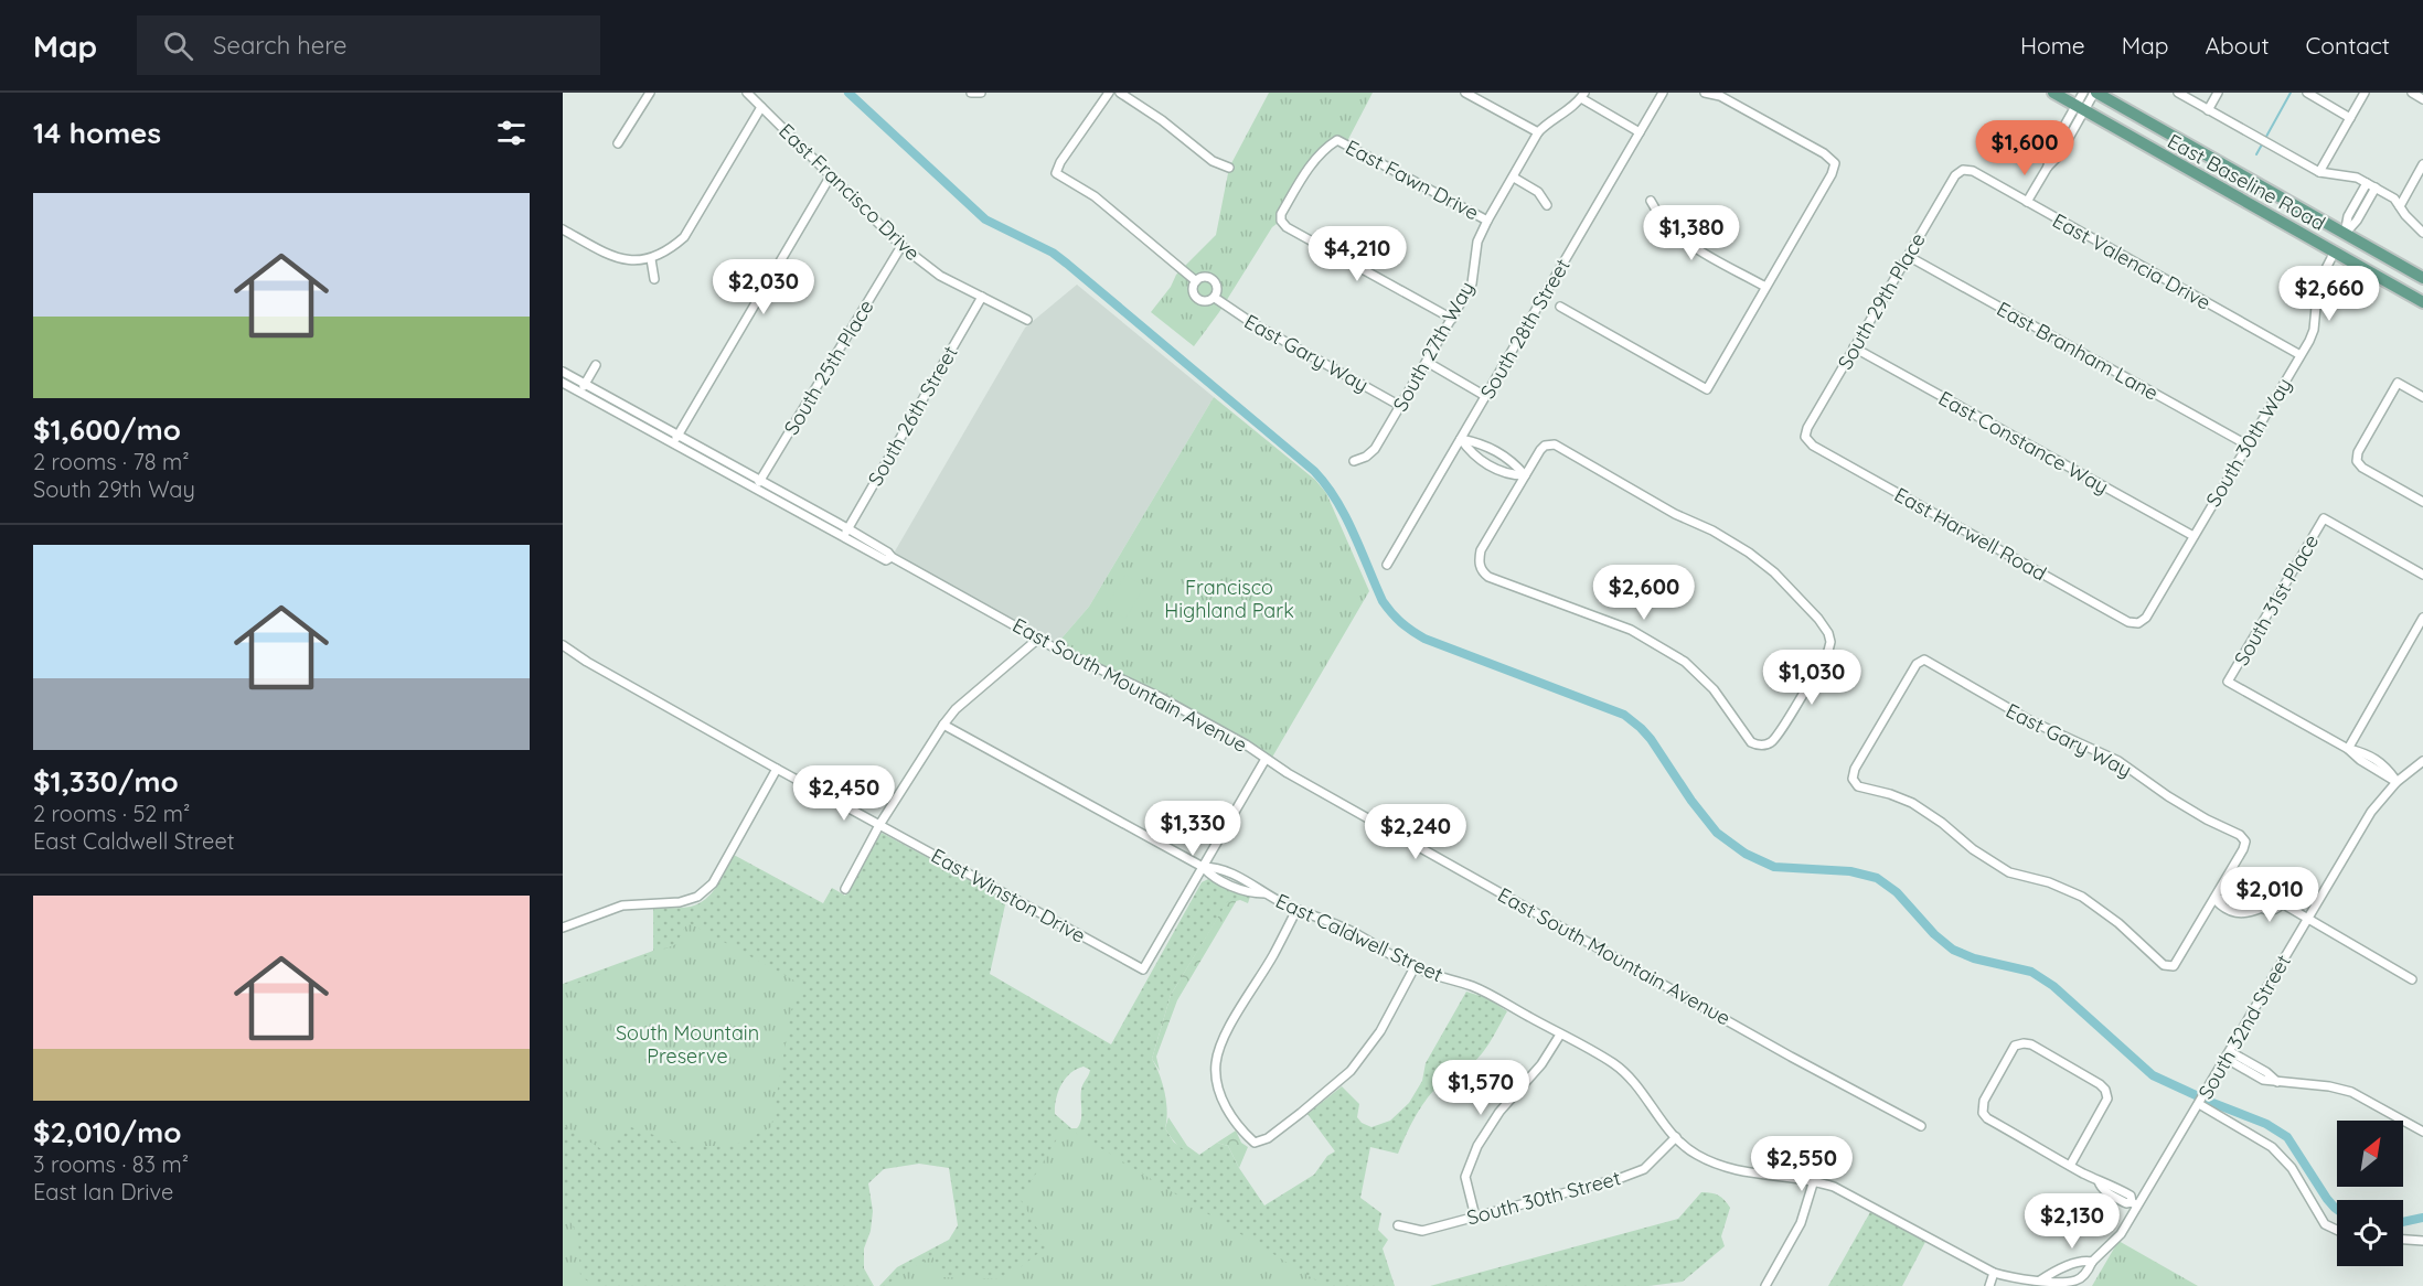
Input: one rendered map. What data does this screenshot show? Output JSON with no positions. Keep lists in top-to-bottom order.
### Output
{
  "streets": {
    "main road": ["East Baseline Road"],
    "street": [
      "East Fawn Drive",
      "East Francisco Drive",
      "East Valencia Drive",
      "South 29th Place",
      "South 28th Street",
      "South 27th Way",
      "East Branham Lane",
      "East Gary Way",
      "South 25th Place",
      "South 26th Street",
      "East Constance Way",
      "South 30th Way",
      "East Harwell Road",
      "South 31st Place",
      "East South Mountain Avenue",
      "East Winston Drive",
      "East Caldwell Street",
      "South 32nd Street",
      "South 30th Street"
    ]
  },
  "crossings": [
    ["East Fawn Drive", "South 27th Way"],
    ["East Baseline Road", "South 30th Way"],
    ["East Francisco Drive", "South 25th Place"],
    ["East Francisco Drive", "South 26th Street"],
    ["East Valencia Drive", "South 29th Place"],
    ["East Valencia Drive", "South 30th Way"],
    ["South 29th Place", "East Branham Lane"],
    ["South 29th Place", "East Constance Way"],
    ["South 29th Place", "East Harwell Road"],
    ["South 27th Way", "East Gary Way"],
    ["East Branham Lane", "South 30th Way"],
    ["South 25th Place", "East South Mountain Avenue"],
    ["South 26th Street", "East South Mountain Avenue"],
    ["East Constance Way", "South 30th Way"],
    ["South 30th Way", "East Harwell Road"],
    ["East Winston Drive", "East Caldwell Street"],
    ["East Caldwell Street", "South 30th Street"]
  ],
  "parks": ["Francisco Highland Park", "South Mountain Preserve"],
  "north": "top right",
  "page": {
    "header": "Map",
    "search": "Search here",
    "nav": [
      "Home",
      "Map",
      "About",
      "Contact"
    ],
    "heading": "14 homes",
    "price": [
      "$1,600",
      "$1,380",
      "$4,210",
      "$2,030",
      "$2,660",
      "$2,600",
      "$1,030",
      "$2,450",
      "$1,330",
      "$2,240",
      "$2,010",
      "$1,570",
      "$2,550",
      "$2,130"
    ],
    "list": [
      {
        "name": "$1,600/mo",
        "note": "2 rooms · 78 m² · South 29th Way"
      },
      {
        "name": "$1,330/mo",
        "note": "2 rooms · 52 m² · East Caldwell Street"
      },
      {
        "name": "$2,010/mo",
        "note": "3 rooms · 83 m² · East Ian Drive"
      }
    ]
  }
}
